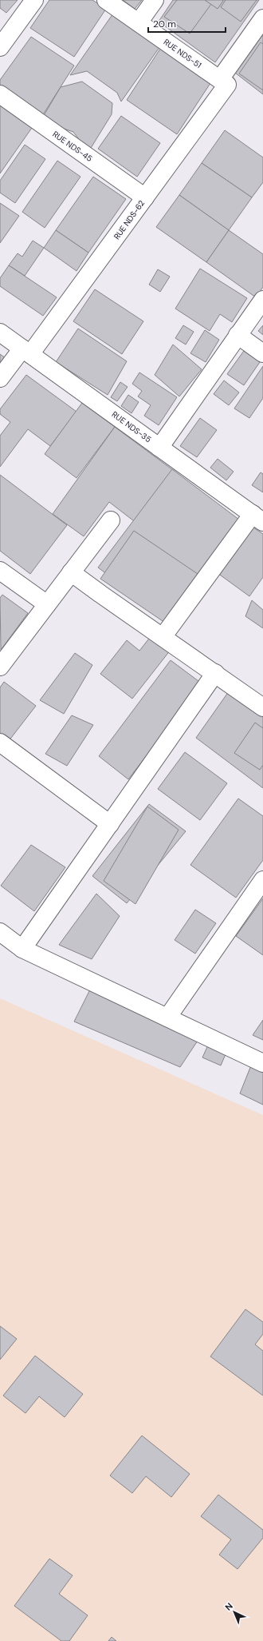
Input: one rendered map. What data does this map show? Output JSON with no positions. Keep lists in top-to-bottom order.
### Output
{
  "streets": {
    "street": [
      "RUE NDS-51",
      "RUE NDS-45",
      "RUE NDS-62",
      "RUE NDS-35"
    ]
  },
  "crossings": [
    ["RUE NDS-51", "RUE NDS-62"],
    ["RUE NDS-45", "RUE NDS-62"],
    ["RUE NDS-62", "RUE NDS-35"]
  ],
  "scale_bar": "20 m",
  "north": "top left"
}
